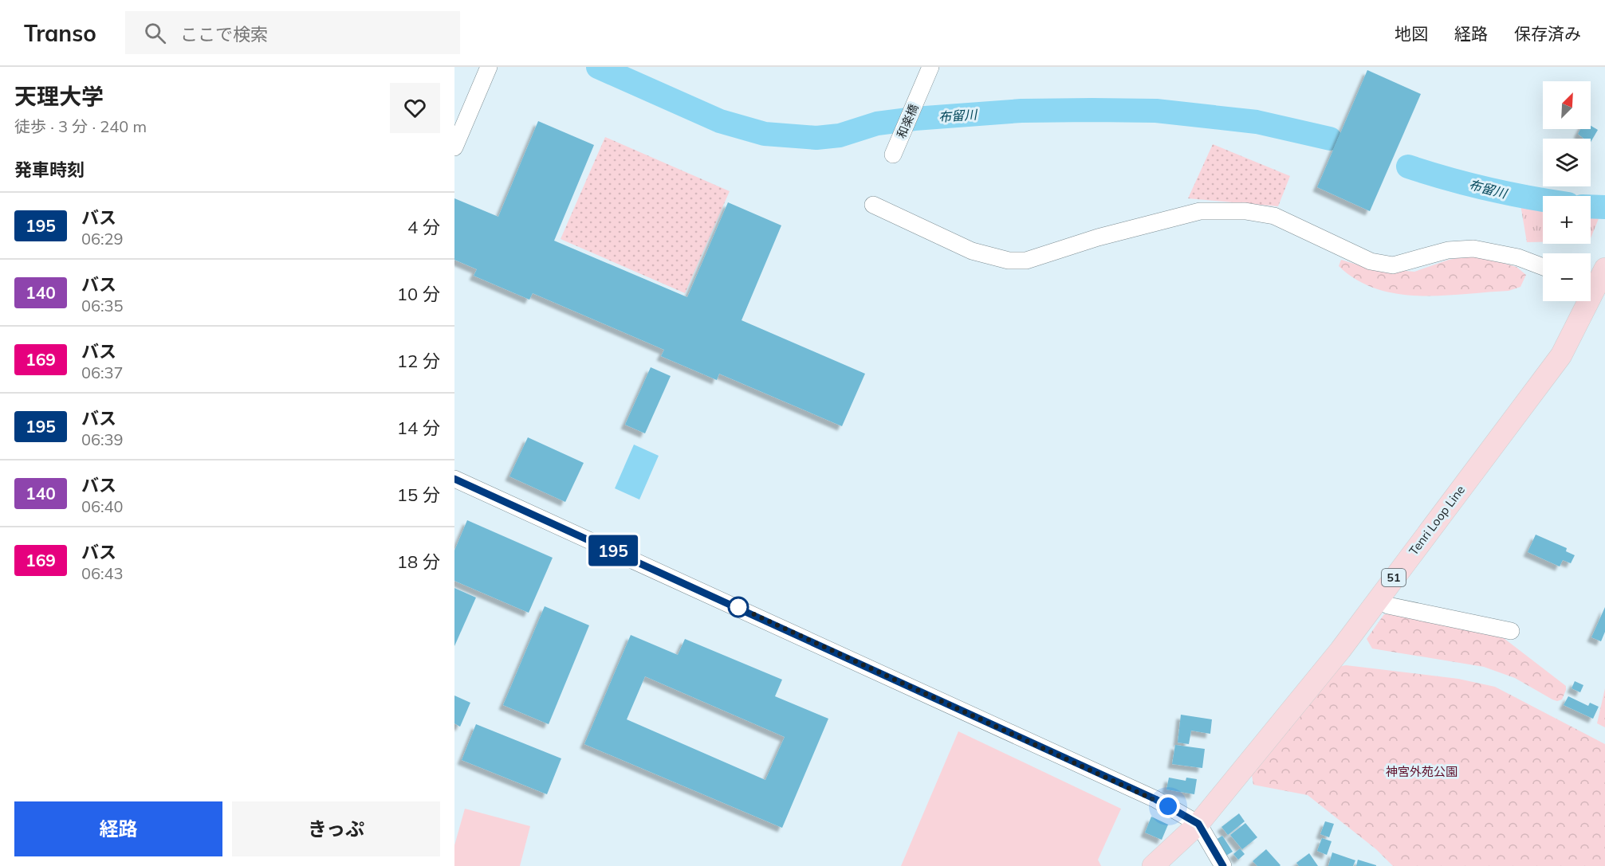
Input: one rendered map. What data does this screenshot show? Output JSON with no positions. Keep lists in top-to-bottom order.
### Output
{
  "streets": {
    "main road": ["Tenri Loop Line", "51"],
    "street": ["和楽橋"]
  },
  "water": ["布留川"],
  "parks": ["神宮外苑公園"],
  "lines": ["bus line 195"],
  "north": "top right",
  "page": {
    "header": "Transo",
    "search": "ここで検索",
    "nav": ["地図", "経路", "保存済み"],
    "heading": [
      ["天理大学", "徒歩 · 3 分 · 240 m"],
      "発車時刻"
    ],
    "on_map": "195",
    "map_buttons": ["+", "−"],
    "list": [
      {
        "mark": "195",
        "name": "バス",
        "note": "06:29",
        "value": "4 分"
      },
      {
        "mark": "140",
        "name": "バス",
        "note": "06:35",
        "value": "10 分"
      },
      {
        "mark": "169",
        "name": "バス",
        "note": "06:37",
        "value": "12 分"
      },
      {
        "mark": "195",
        "name": "バス",
        "note": "06:39",
        "value": "14 分"
      },
      {
        "mark": "140",
        "name": "バス",
        "note": "06:40",
        "value": "15 分"
      },
      {
        "mark": "169",
        "name": "バス",
        "note": "06:43",
        "value": "18 分"
      }
    ],
    "buttons": ["経路", "きっぷ"]
  }
}
